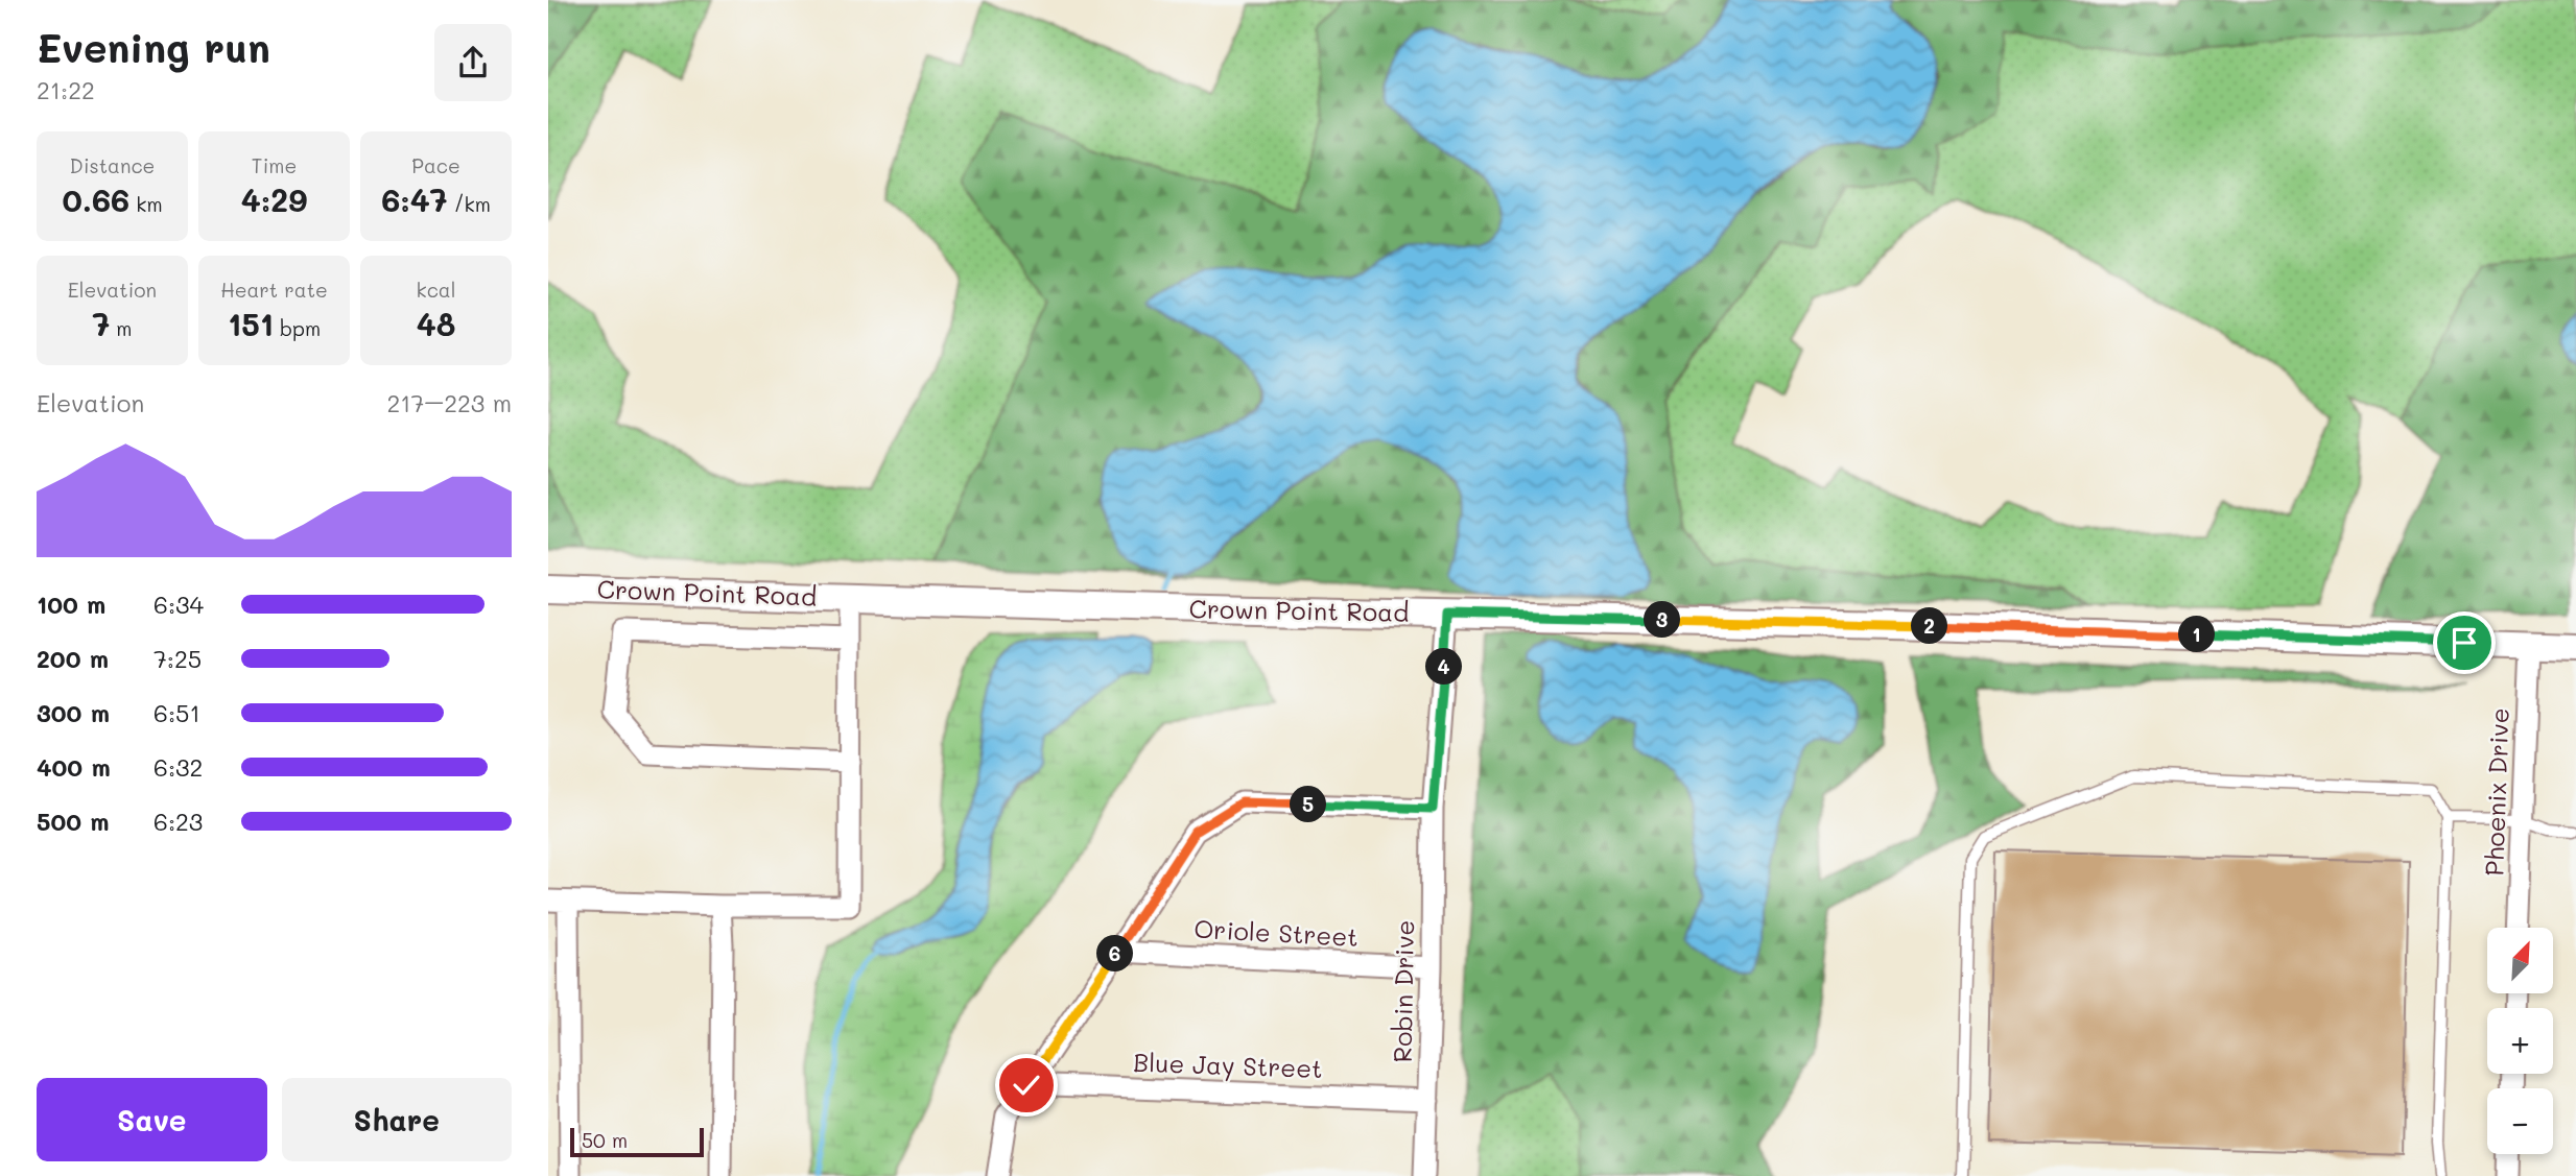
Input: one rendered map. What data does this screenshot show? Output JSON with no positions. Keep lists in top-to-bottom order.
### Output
{
  "streets": {
    "main road": ["Crown Point Road"],
    "street": [
      "Phoenix Drive",
      "Oriole Street",
      "Robin Drive",
      "Blue Jay Street"
    ]
  },
  "crossings": [
    ["Crown Point Road", "Phoenix Drive"],
    ["Crown Point Road", "Robin Drive"],
    ["Oriole Street", "Robin Drive"],
    ["Robin Drive", "Blue Jay Street"]
  ],
  "scale_bar": "50 m",
  "north": "top right",
  "page": {
    "heading": ["Evening run", "21:22"],
    "stats": [
      ["Distance", "0.66 km"],
      ["Time", "4:29"],
      ["Pace", "6:47 /km"],
      ["Elevation", "7 m"],
      ["Heart rate", "151 bpm"],
      ["kcal", "48"]
    ],
    "chart": ["Elevation", "217–223 m"],
    "list": [
      {
        "name": "100 m",
        "note": "6:34"
      },
      {
        "name": "200 m",
        "note": "7:25"
      },
      {
        "name": "300 m",
        "note": "6:51"
      },
      {
        "name": "400 m",
        "note": "6:32"
      },
      {
        "name": "500 m",
        "note": "6:23"
      }
    ],
    "pins": [
      "3",
      "2",
      "1",
      "4",
      "5",
      "6"
    ],
    "map_buttons": ["+", "−"],
    "buttons": ["Save", "Share"],
    "scale": "50 m"
  }
}
